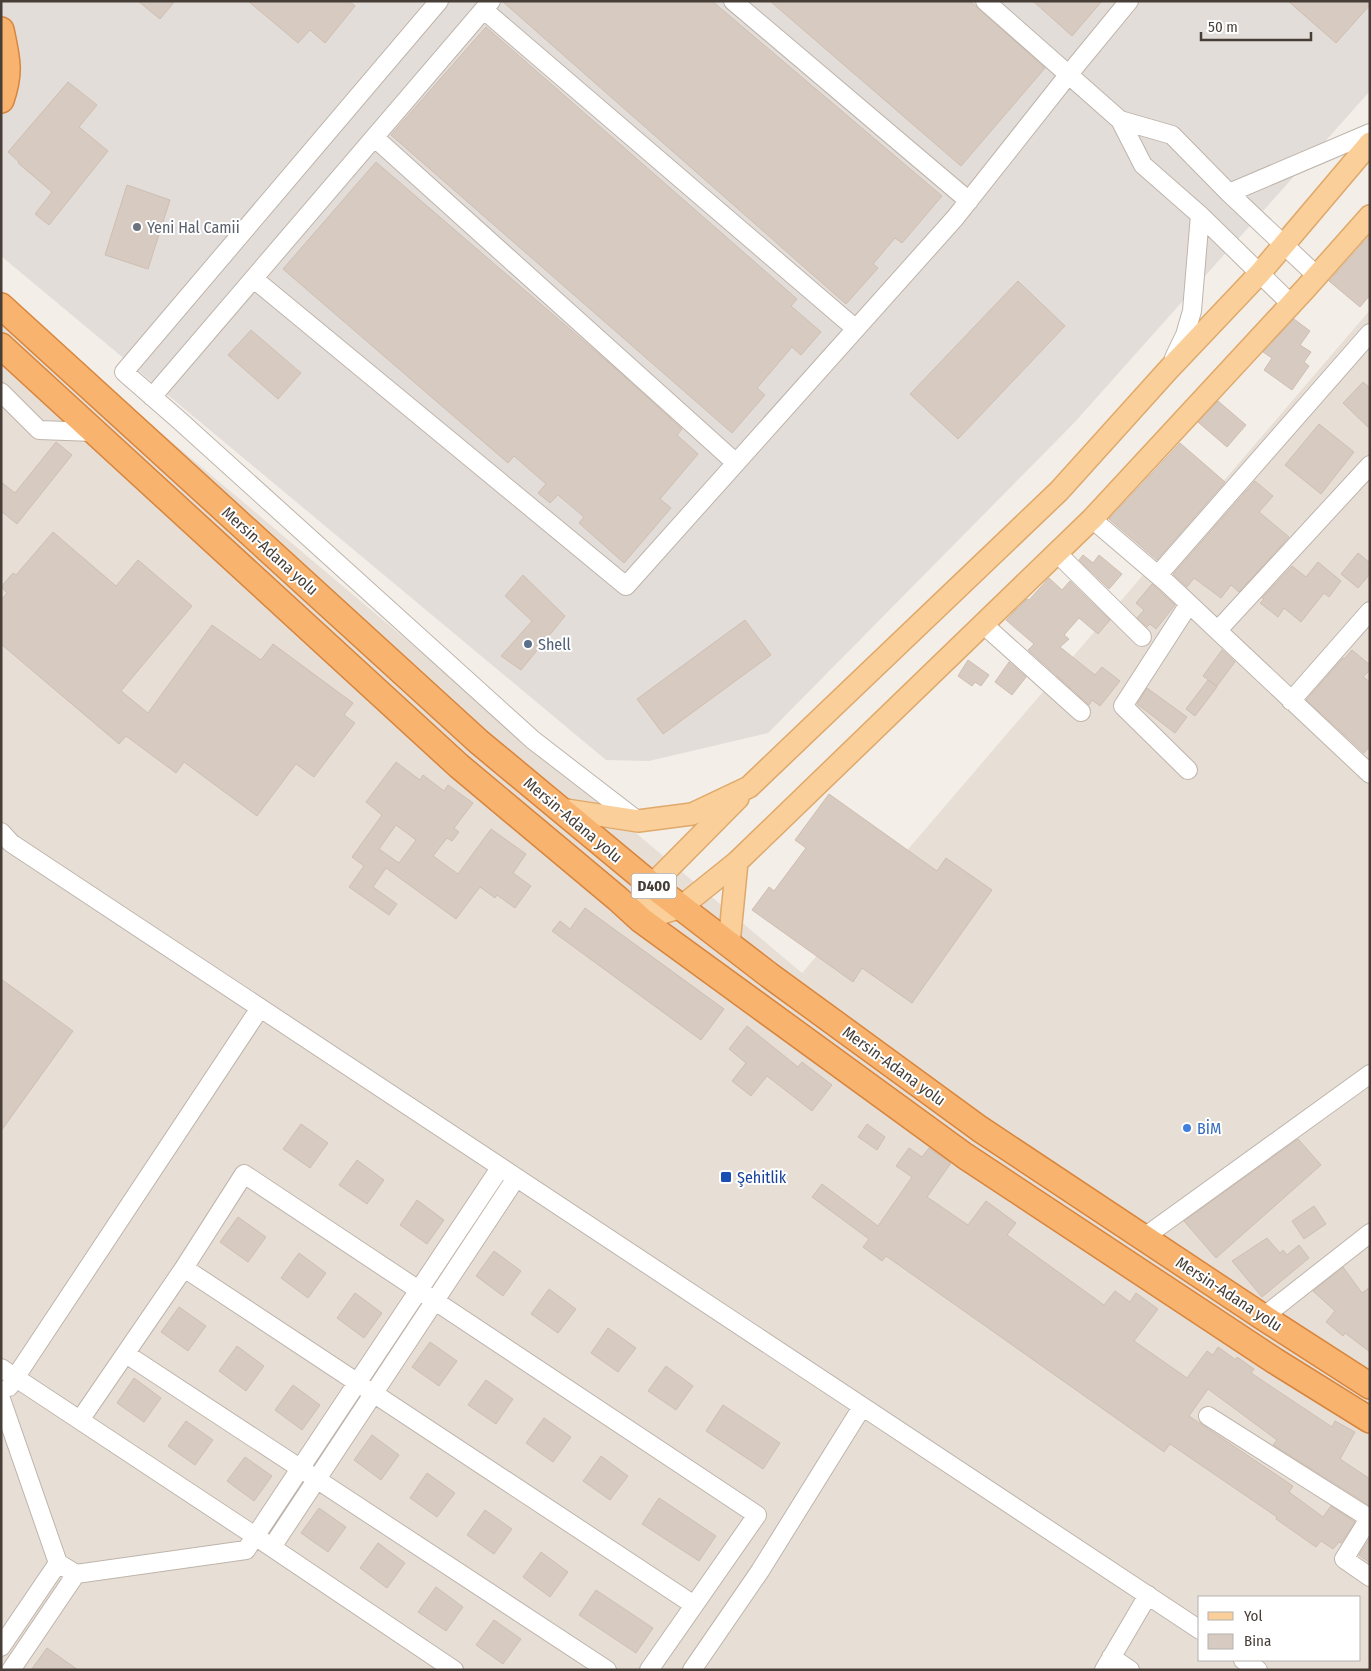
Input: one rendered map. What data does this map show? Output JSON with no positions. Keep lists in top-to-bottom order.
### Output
{
  "streets": {
    "highway": ["Mersin-Adana yolu", "D400"]
  },
  "places": {
    "other": ["Yeni Hal Camii", "Shell", "BİM"],
    "transit": ["Şehitlik"]
  },
  "legend": ["Yol", "Bina"],
  "scale_bar": "50 m"
}
